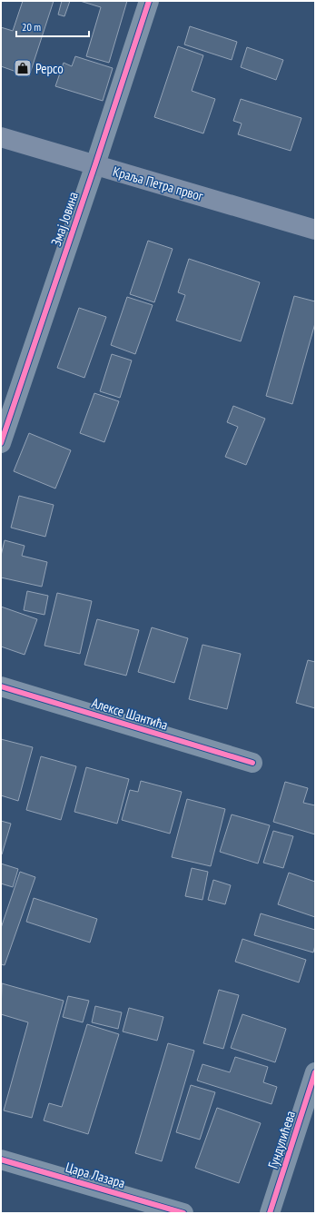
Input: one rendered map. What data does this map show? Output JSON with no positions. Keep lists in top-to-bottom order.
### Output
{
  "streets": {
    "main road": ["Краља Петра првог"],
    "street": [
      "Змај Јовина",
      "Алексе Шантића",
      "Гундулићева",
      "Цара Лазара"
    ]
  },
  "crossings": [
    ["Краља Петра првог", "Змај Јовина"]
  ],
  "places": {
    "shop": ["Pepco"]
  },
  "scale_bar": "20 m"
}
